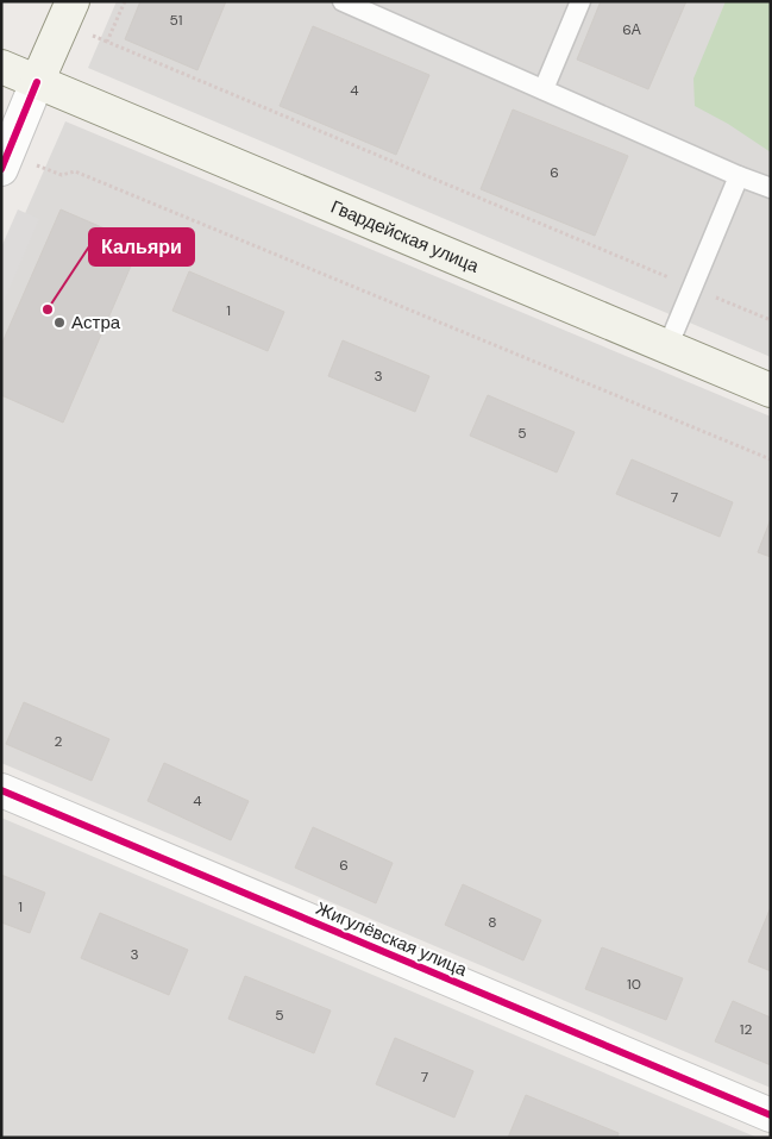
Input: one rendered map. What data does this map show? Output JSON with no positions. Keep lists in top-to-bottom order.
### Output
{
  "streets": {
    "main road": ["Гвардейская улица"],
    "street": ["Жигулёвская улица"]
  },
  "places": ["Кальяри", "Астра"],
  "house_numbers": [
    "51",
    "6А",
    "4",
    "6",
    "1",
    "3",
    "5",
    "7",
    "2",
    "4",
    "6",
    "1",
    "8",
    "3",
    "10",
    "5",
    "12",
    "7"
  ]
}
